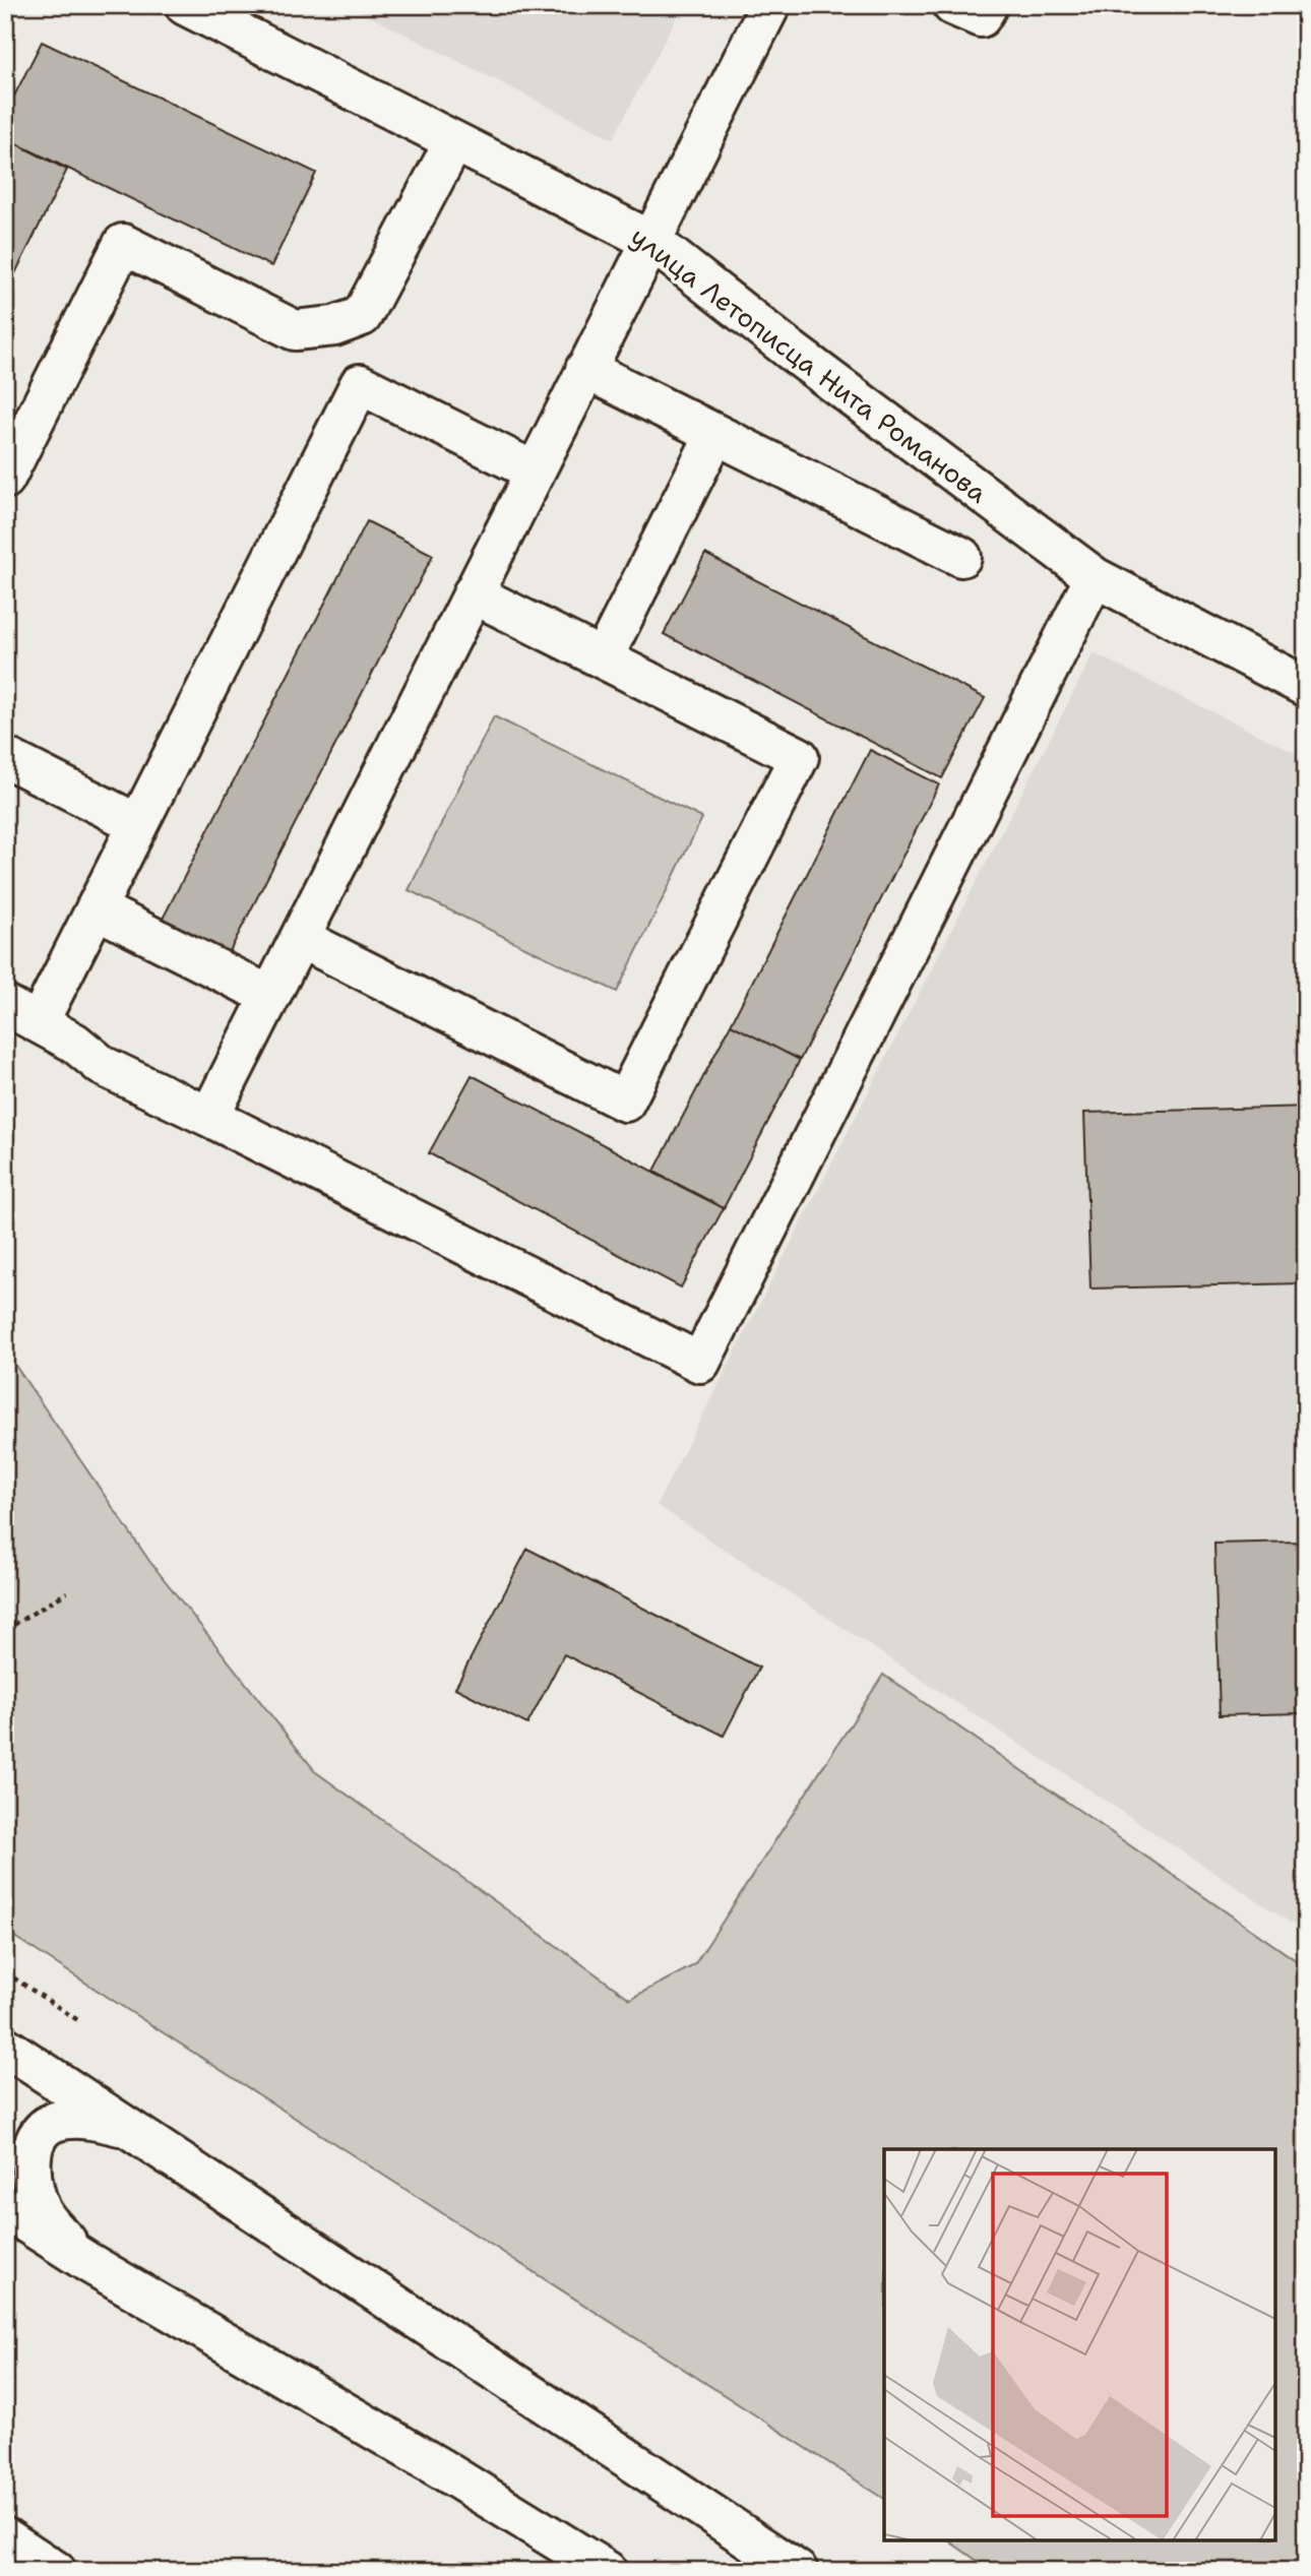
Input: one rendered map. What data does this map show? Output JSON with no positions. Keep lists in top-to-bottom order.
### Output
{
  "streets": {
    "main road": ["улица Летописца Нита Романова"]
  }
}
